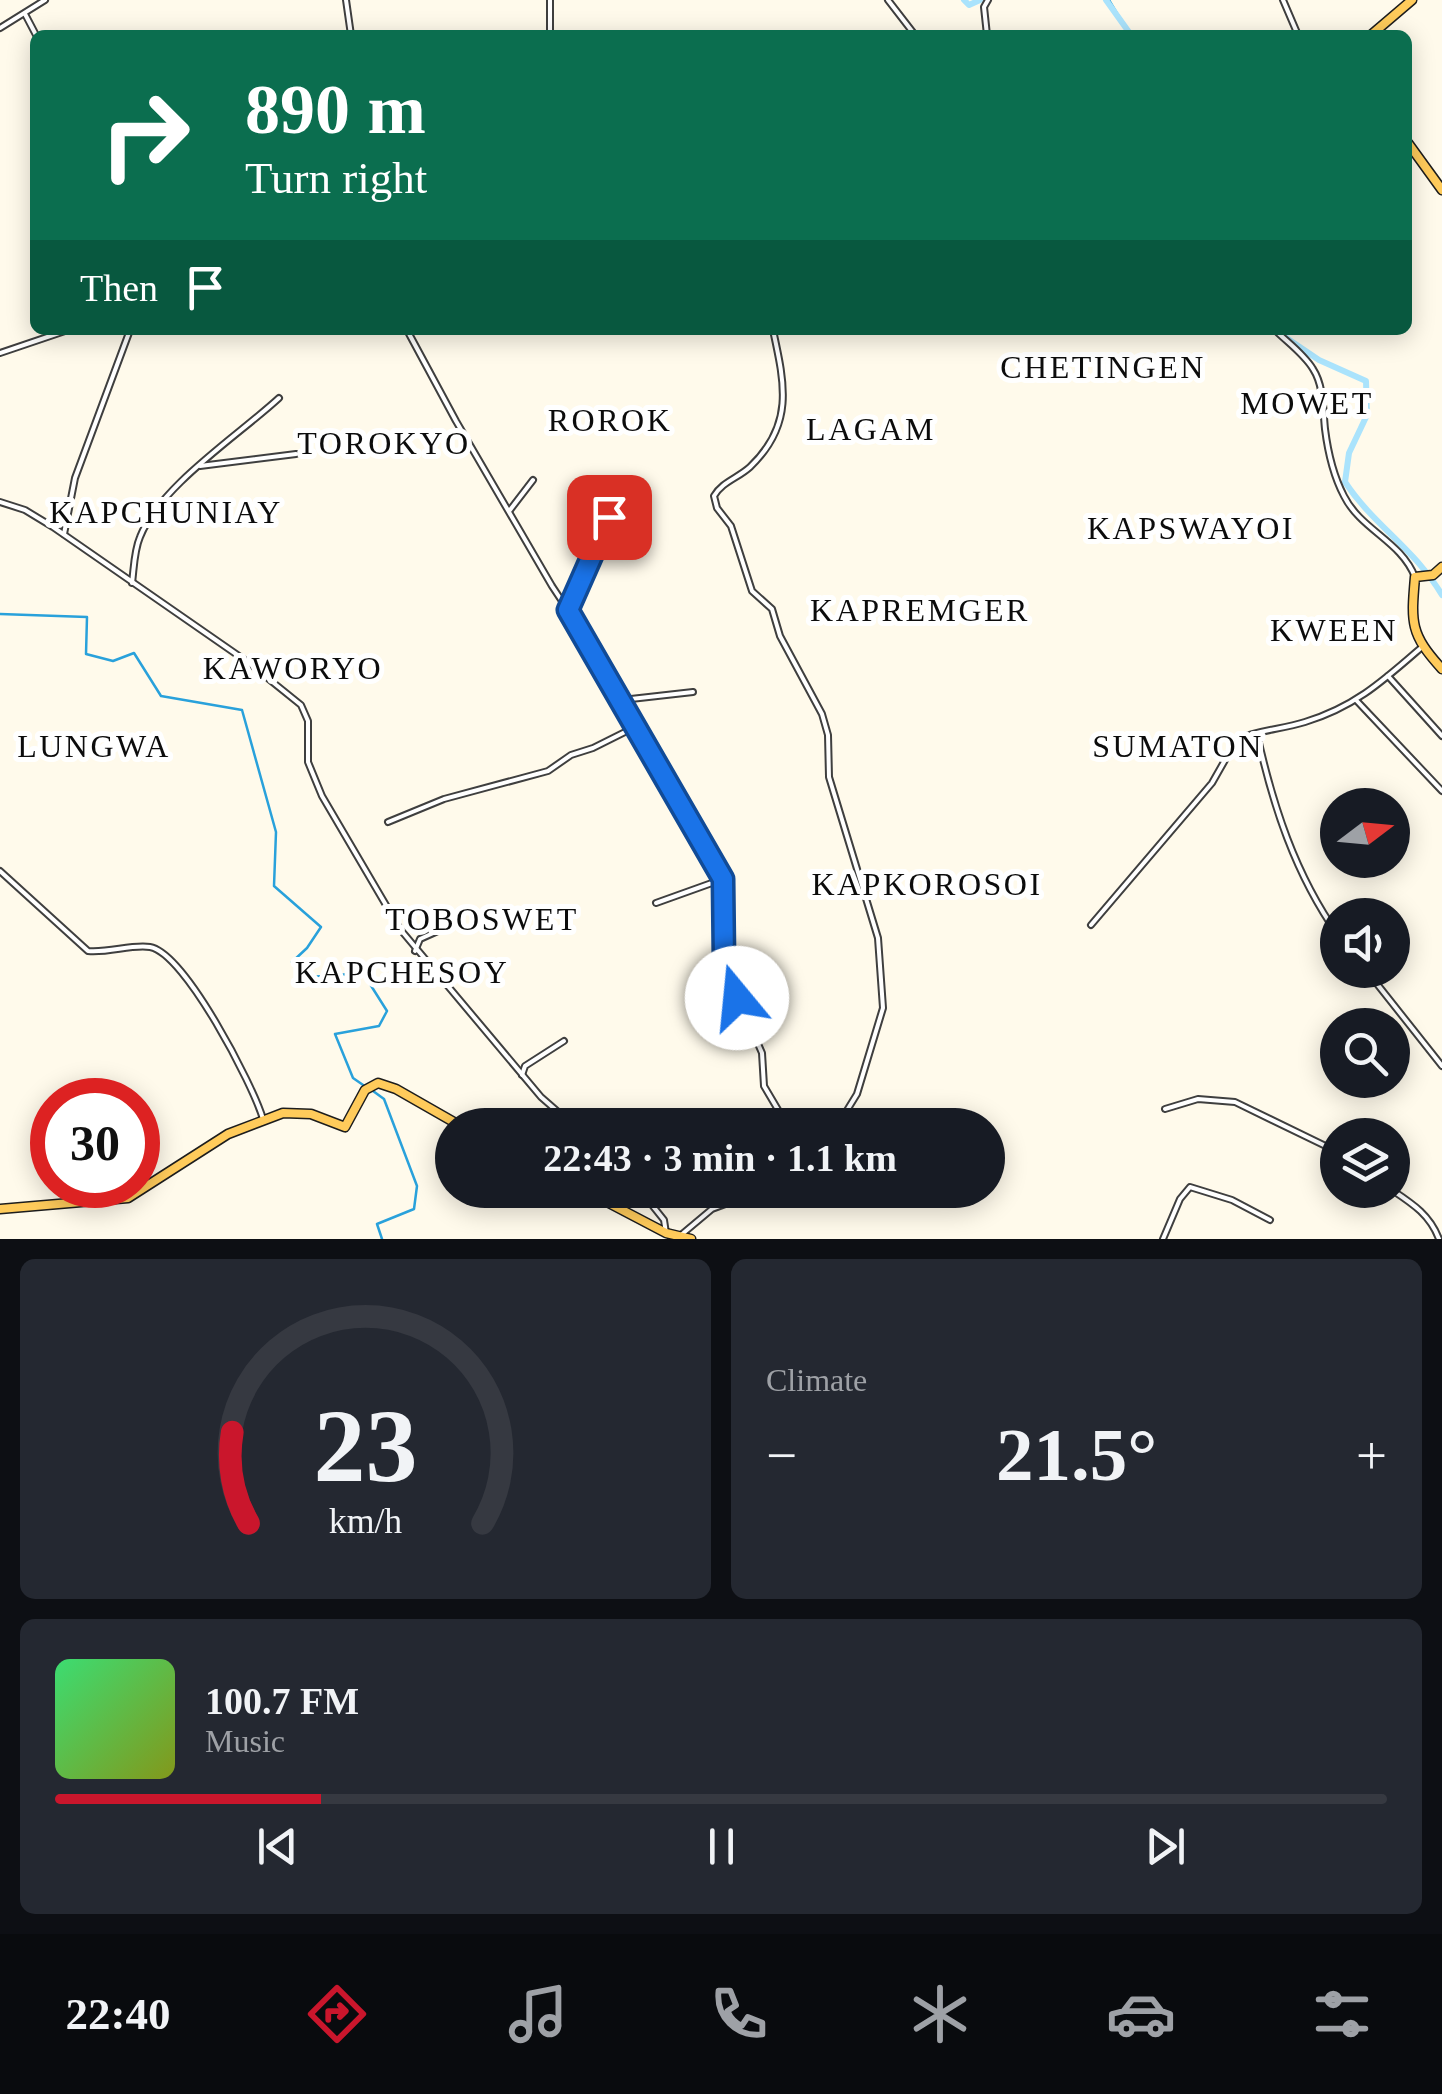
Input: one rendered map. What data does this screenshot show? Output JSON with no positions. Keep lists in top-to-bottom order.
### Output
{
  "districts": [
    "CHETINGEN",
    "MOWET",
    "ROROK",
    "LAGAM",
    "TOROKYO",
    "KAPCHUNIAY",
    "KAPSWAYOI",
    "KAPREMGER",
    "KWEEN",
    "KAWORYO",
    "LUNGWA",
    "SUMATON",
    "KAPKOROSOI",
    "TOBOSWET",
    "KAPCHESOY"
  ],
  "north": "right",
  "page": {
    "turn": ["890 m", "Turn right"],
    "then": "Then",
    "limit": "30",
    "trip": "22:43 · 3 min · 1.1 km",
    "tile": "Climate",
    "heat": ["−", "21.5°", "+"],
    "song": ["100.7 FM", "Music"],
    "tabs": "22:40",
    "gauge": ["23", "km/h"]
  }
}
